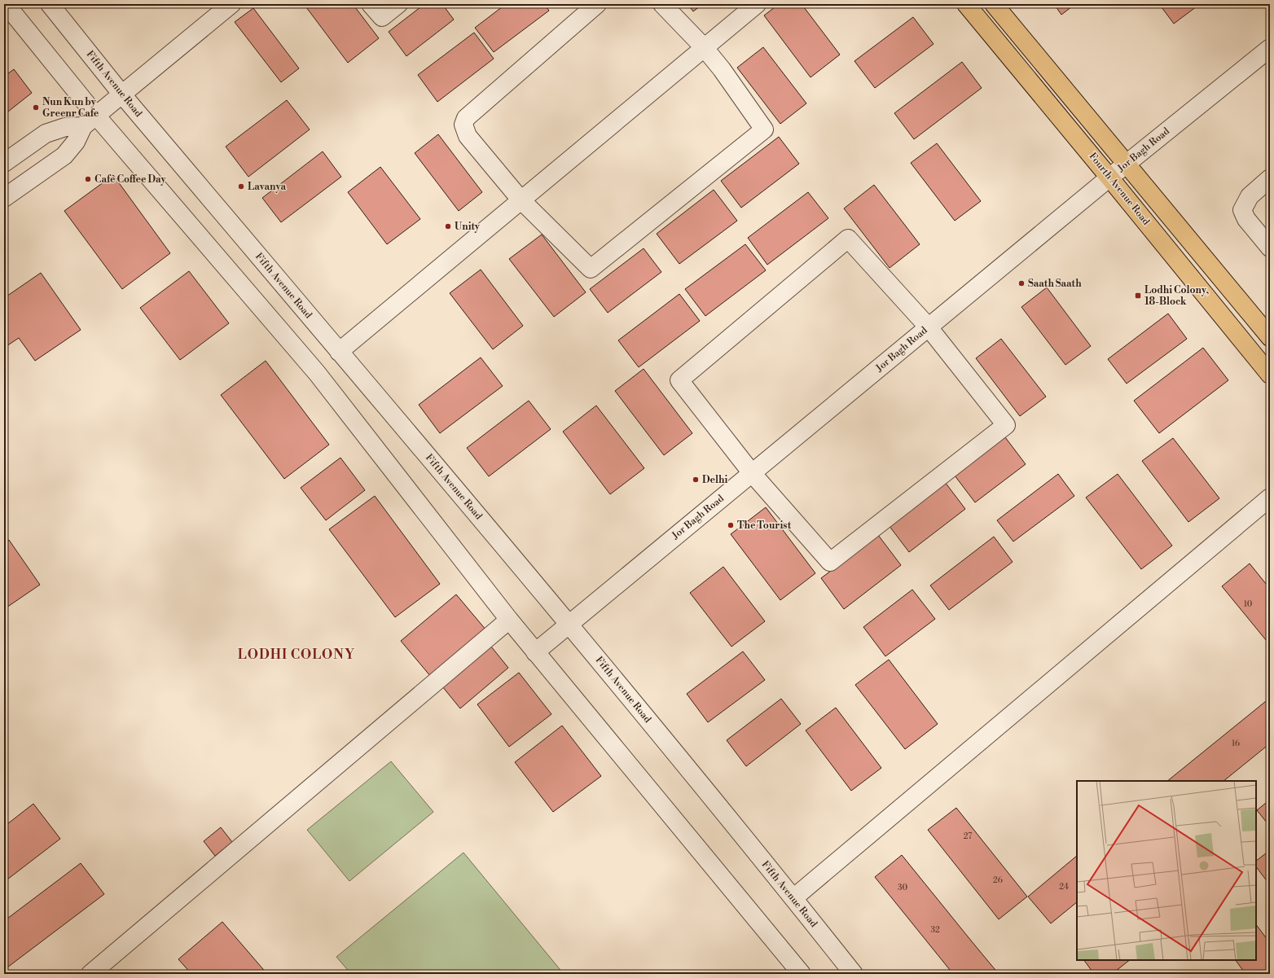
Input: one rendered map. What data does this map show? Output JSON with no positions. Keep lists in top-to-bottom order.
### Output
{
  "streets": {
    "main road": ["Fourth Avenue Road"],
    "street": ["Fifth Avenue Road", "Jor Bagh Road"]
  },
  "crossings": [
    ["Fifth Avenue Road", "Jor Bagh Road"],
    ["Jor Bagh Road", "Fourth Avenue Road"]
  ],
  "districts": ["LODHI COLONY"],
  "places": {
    "other": [
      "Nun Kun by Greenr Cafe",
      "Cafe Coffee Day",
      "Lavanya",
      "Unity",
      "Saath Saath",
      "Delhi",
      "The Tourist"
    ],
    "transit": ["Lodhi Colony, 18-Block"]
  },
  "house_numbers": [
    "10",
    "16",
    "27",
    "26",
    "24",
    "30",
    "32"
  ]
}
